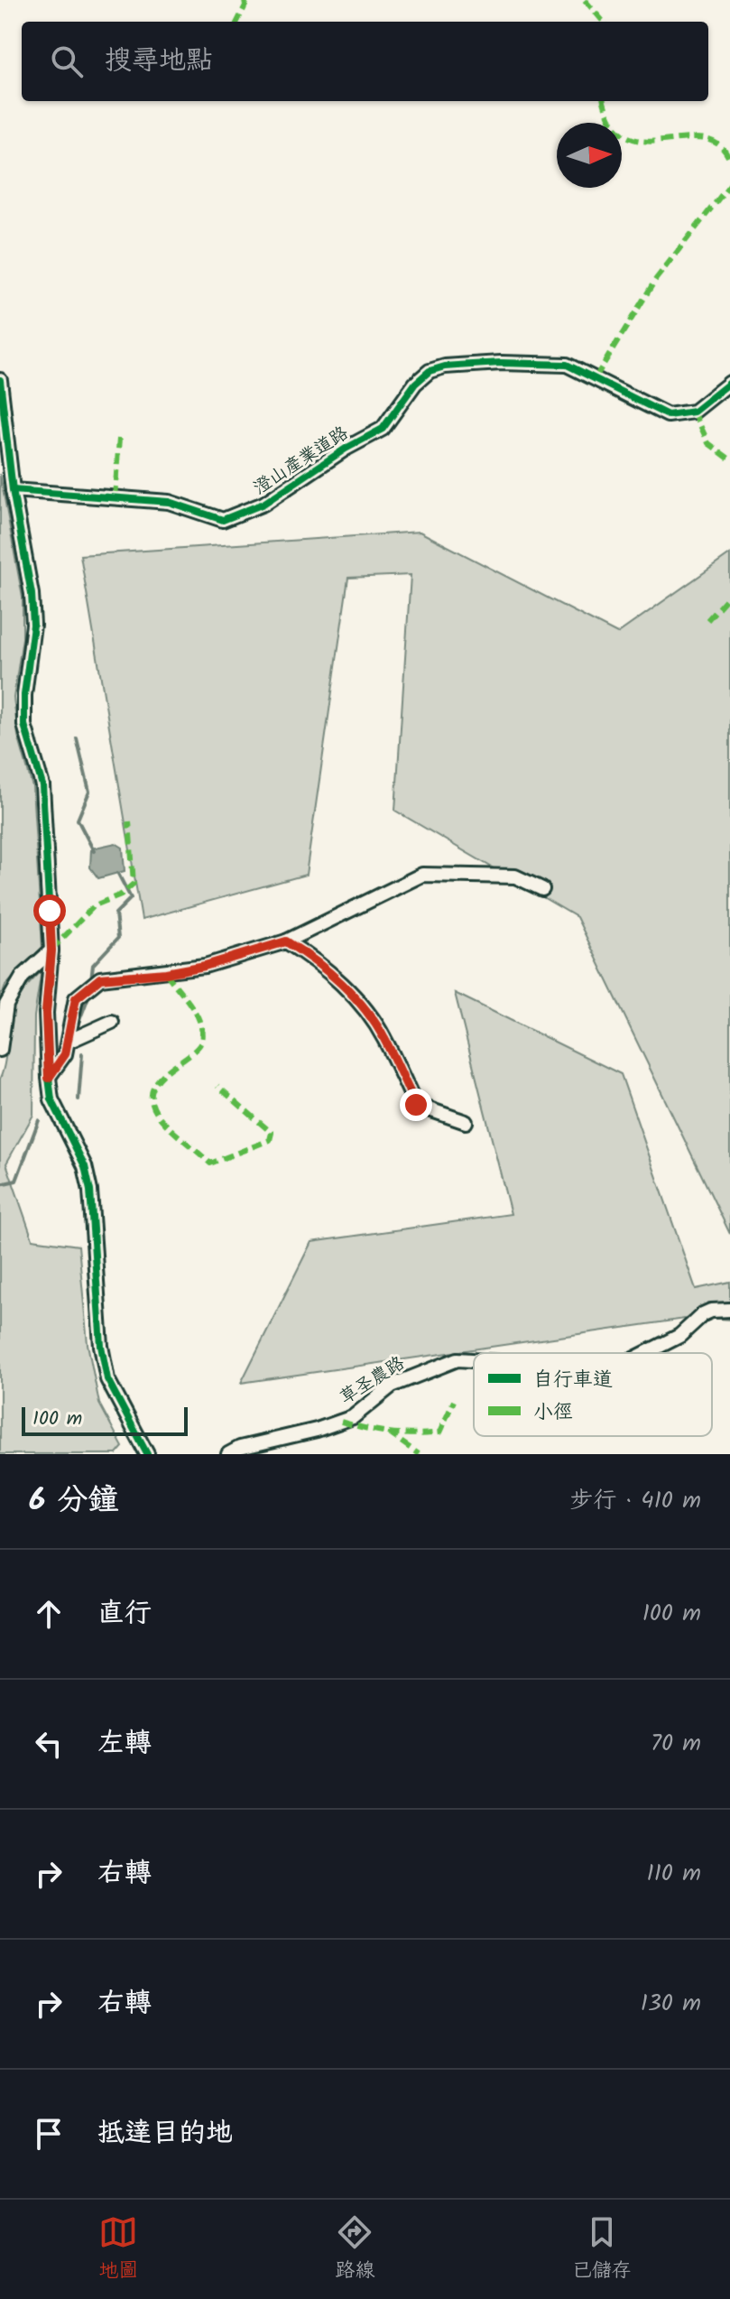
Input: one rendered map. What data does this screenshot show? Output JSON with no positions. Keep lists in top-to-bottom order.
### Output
{
  "streets": {
    "street": ["澄山產業道路", "草圣農路"]
  },
  "legend": ["自行車道", "小徑"],
  "scale_bar": "100 m",
  "north": "right",
  "page": {
    "search": "搜尋地點",
    "scale": "100 m",
    "heading": ["6 分鐘", "步行 · 410 m"],
    "list": [
      ["直行", "100 m"],
      ["左轉", "70 m"],
      ["右轉", "110 m"],
      ["右轉", "130 m"],
      "抵達目的地"
    ],
    "nav": ["地圖", "路線", "已儲存"]
  }
}
